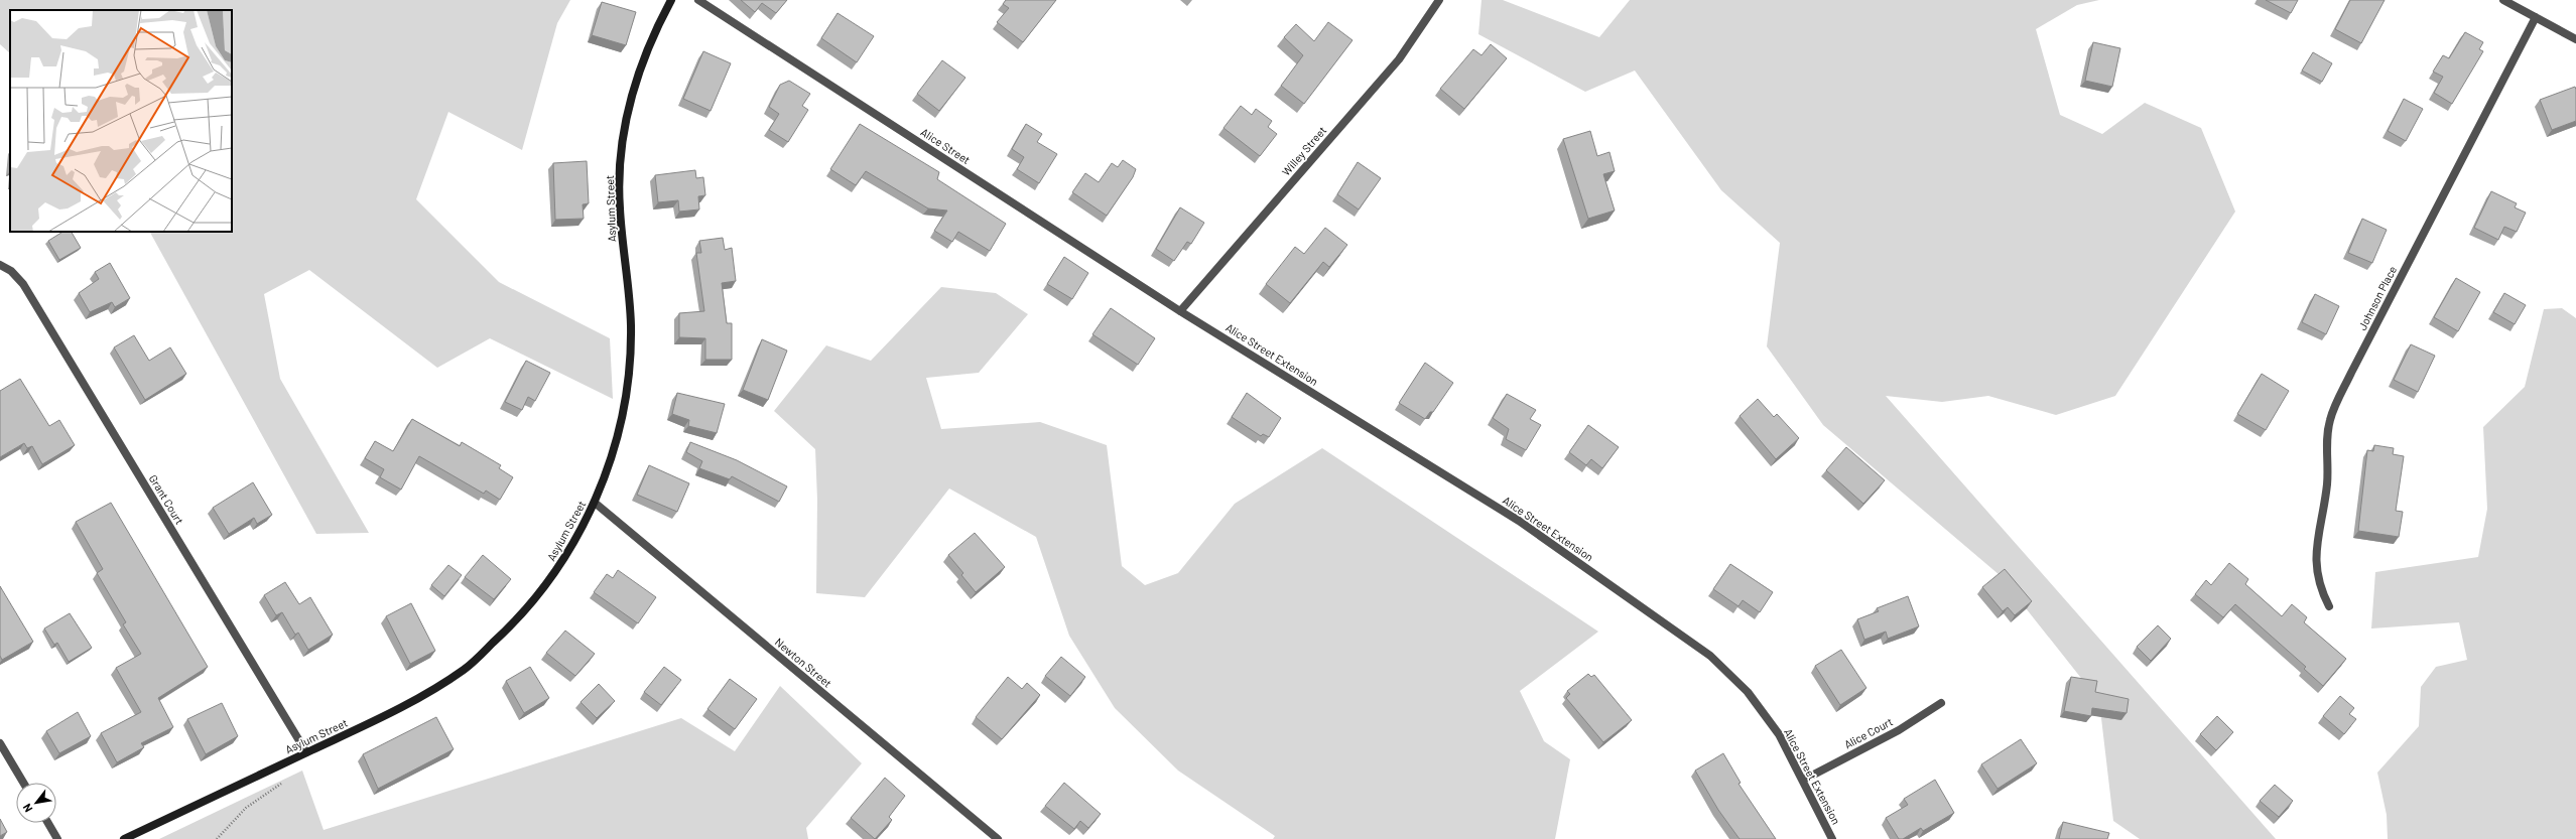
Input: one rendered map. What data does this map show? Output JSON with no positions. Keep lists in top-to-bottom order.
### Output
{
  "streets": {
    "street": [
      "Alice Street",
      "Willey Street",
      "Asylum Street",
      "Johnson Place",
      "Alice Street Extension",
      "Grant Court",
      "Newton Street",
      "Alice Court"
    ]
  },
  "crossings": [
    ["Alice Street", "Willey Street"],
    ["Alice Street", "Alice Street Extension"],
    ["Willey Street", "Alice Street Extension"],
    ["Asylum Street", "Grant Court"],
    ["Asylum Street", "Newton Street"],
    ["Alice Street Extension", "Alice Court"]
  ],
  "north": "bottom left"
}
